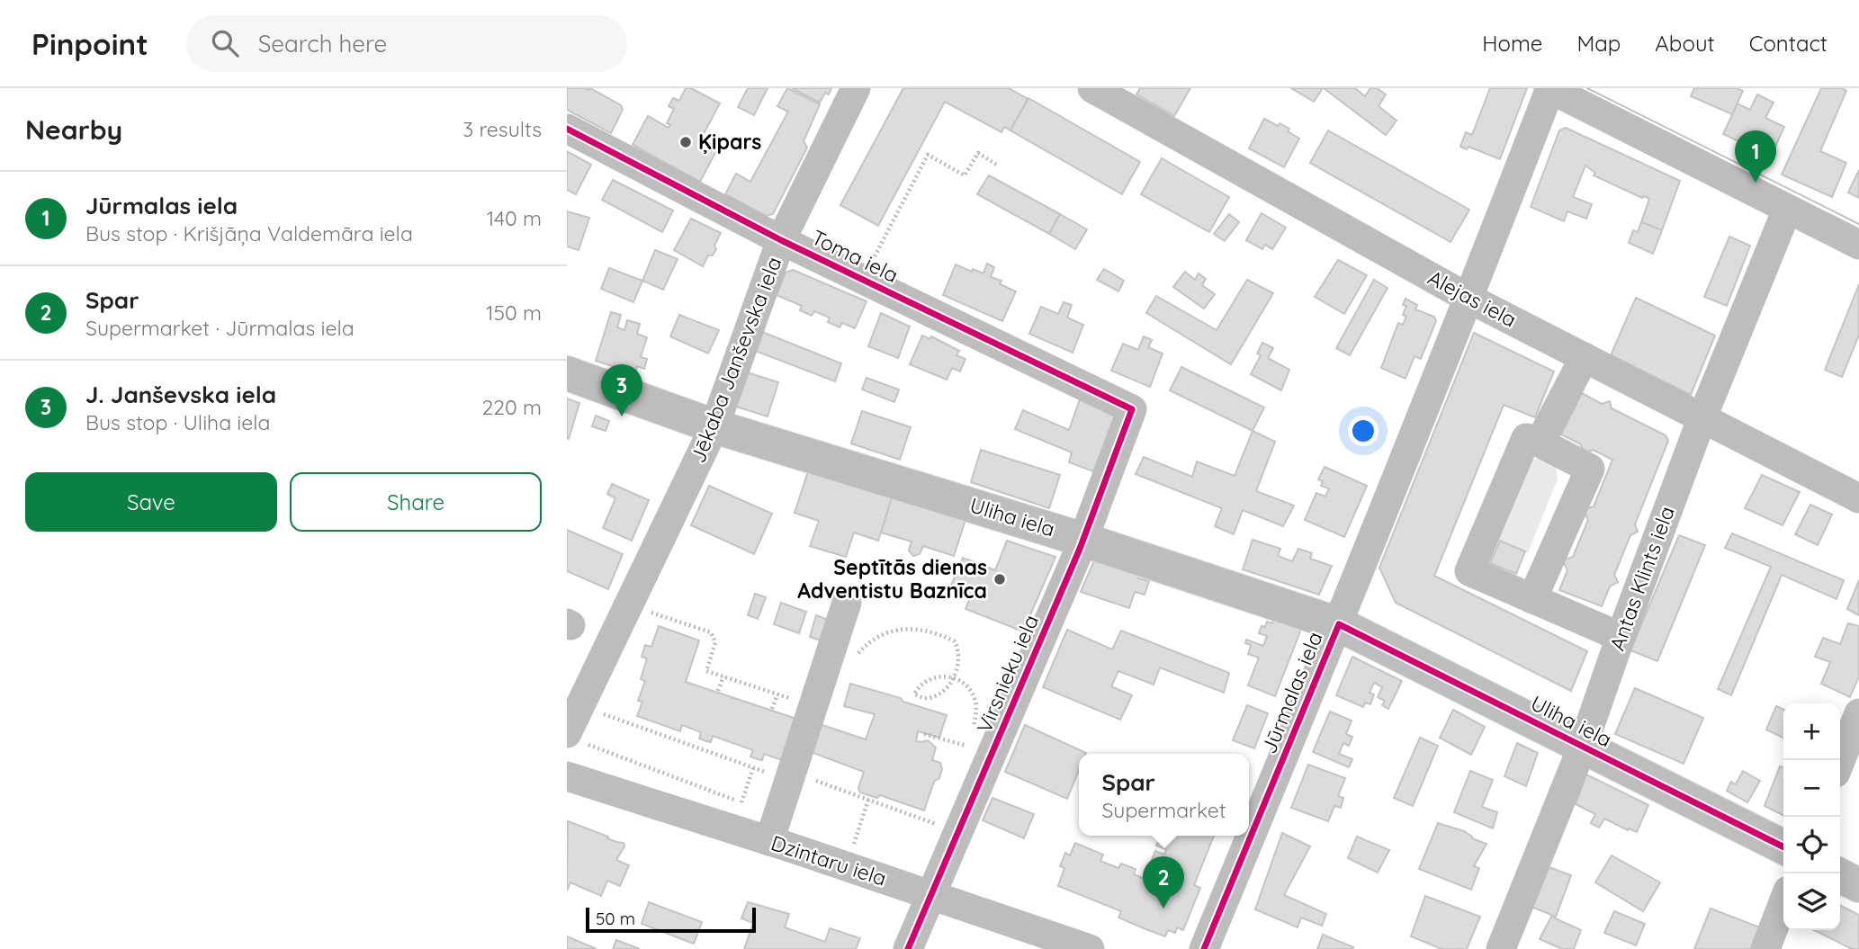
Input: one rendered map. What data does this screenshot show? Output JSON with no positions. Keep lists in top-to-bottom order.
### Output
{
  "streets": {
    "main road": ["Uliha iela"],
    "street": [
      "Toma iela",
      "Alejas iela",
      "Jēkaba Janševska iela",
      "Antas Klints iela",
      "Virsnieku iela",
      "Jūrmalas iela",
      "Dzintaru iela"
    ]
  },
  "crossings": [
    ["Toma iela", "Jēkaba Janševska iela"],
    ["Toma iela", "Virsnieku iela"],
    ["Alejas iela", "Antas Klints iela"],
    ["Alejas iela", "Jūrmalas iela"],
    ["Jēkaba Janševska iela", "Uliha iela"],
    ["Uliha iela", "Antas Klints iela"],
    ["Uliha iela", "Virsnieku iela"],
    ["Uliha iela", "Jūrmalas iela"],
    ["Virsnieku iela", "Dzintaru iela"]
  ],
  "places": ["Ķipars", "Septītās dienas Adventistu Baznīca"],
  "scale_bar": "50 m",
  "page": {
    "header": "Pinpoint",
    "search": "Search here",
    "nav": [
      "Home",
      "Map",
      "About",
      "Contact"
    ],
    "heading": ["Nearby", "3 results"],
    "pins": ["1", "3", "2"],
    "list": [
      {
        "mark": "1",
        "name": "Jūrmalas iela",
        "note": "Bus stop · Krišjāņa Valdemāra iela",
        "value": "140 m"
      },
      {
        "mark": "2",
        "name": "Spar",
        "note": "Supermarket · Jūrmalas iela",
        "value": "150 m"
      },
      {
        "mark": "3",
        "name": "J. Janševska iela",
        "note": "Bus stop · Uliha iela",
        "value": "220 m"
      }
    ],
    "buttons": ["Save", "Share"],
    "map_buttons": ["+", "−"],
    "popup": ["Spar", "Supermarket"],
    "scale": "50 m"
  }
}
